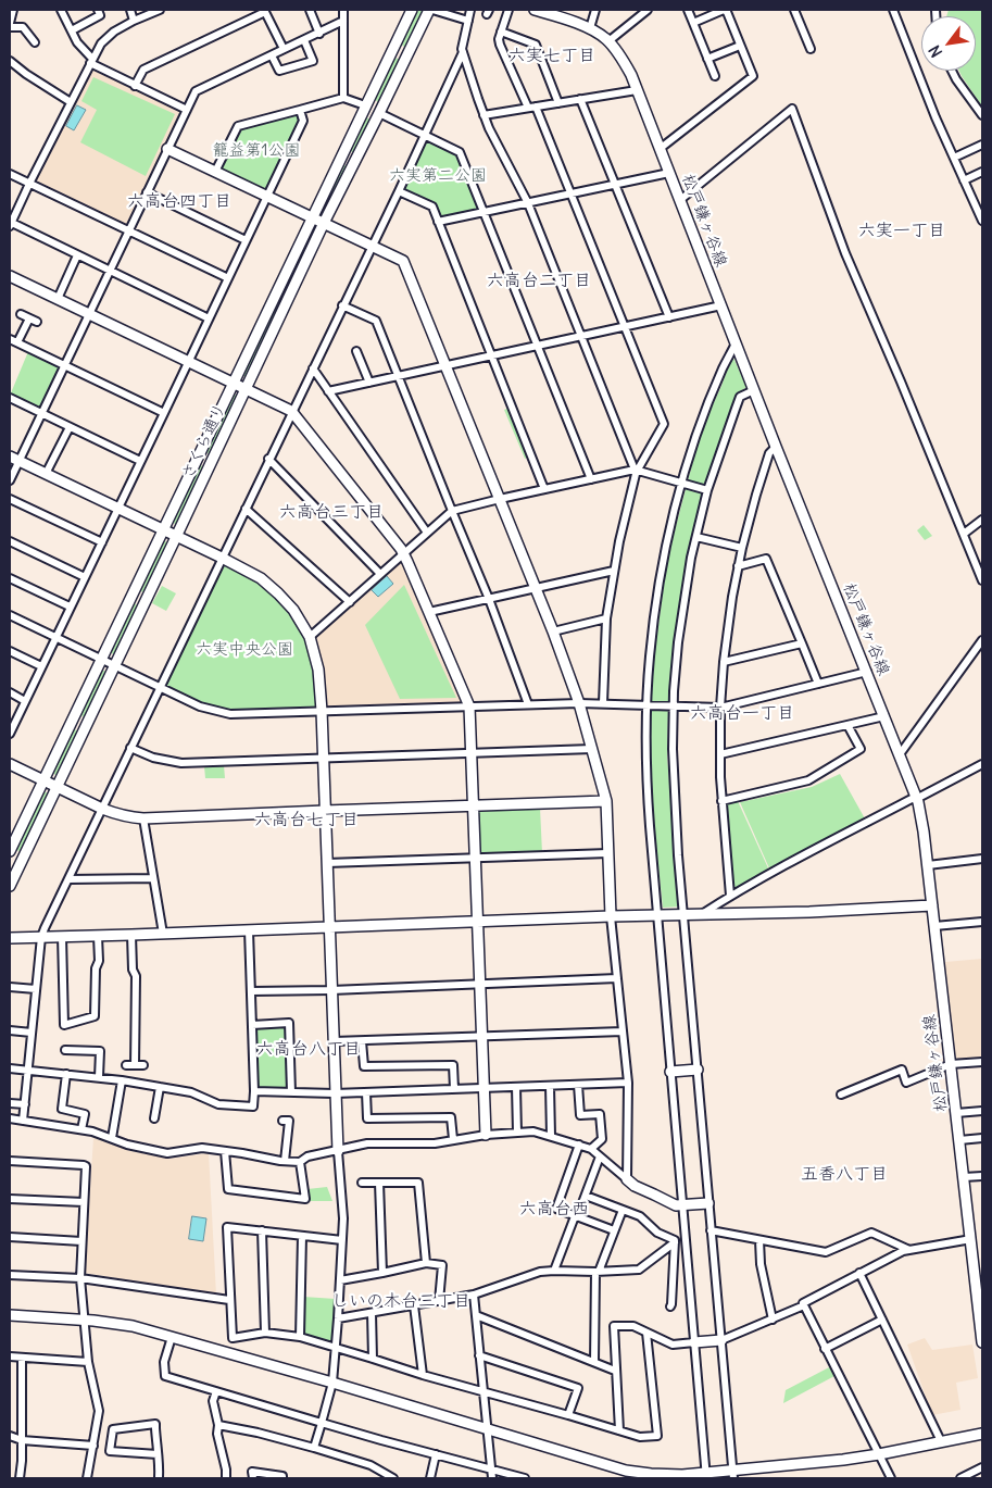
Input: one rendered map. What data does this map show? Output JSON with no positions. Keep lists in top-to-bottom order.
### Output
{
  "streets": {
    "street": ["松戸鎌ヶ谷線", "さくら通り"]
  },
  "districts": [
    "六実七丁目",
    "六高台四丁目",
    "六実一丁目",
    "六高台二丁目",
    "六高台三丁目",
    "六高台一丁目",
    "六高台七丁目",
    "六高台八丁目",
    "五香八丁目",
    "六高台西",
    "しいの木台三丁目"
  ],
  "parks": ["籠益第1公園", "六実第二公園", "六実中央公園"],
  "north": "bottom left"
}
